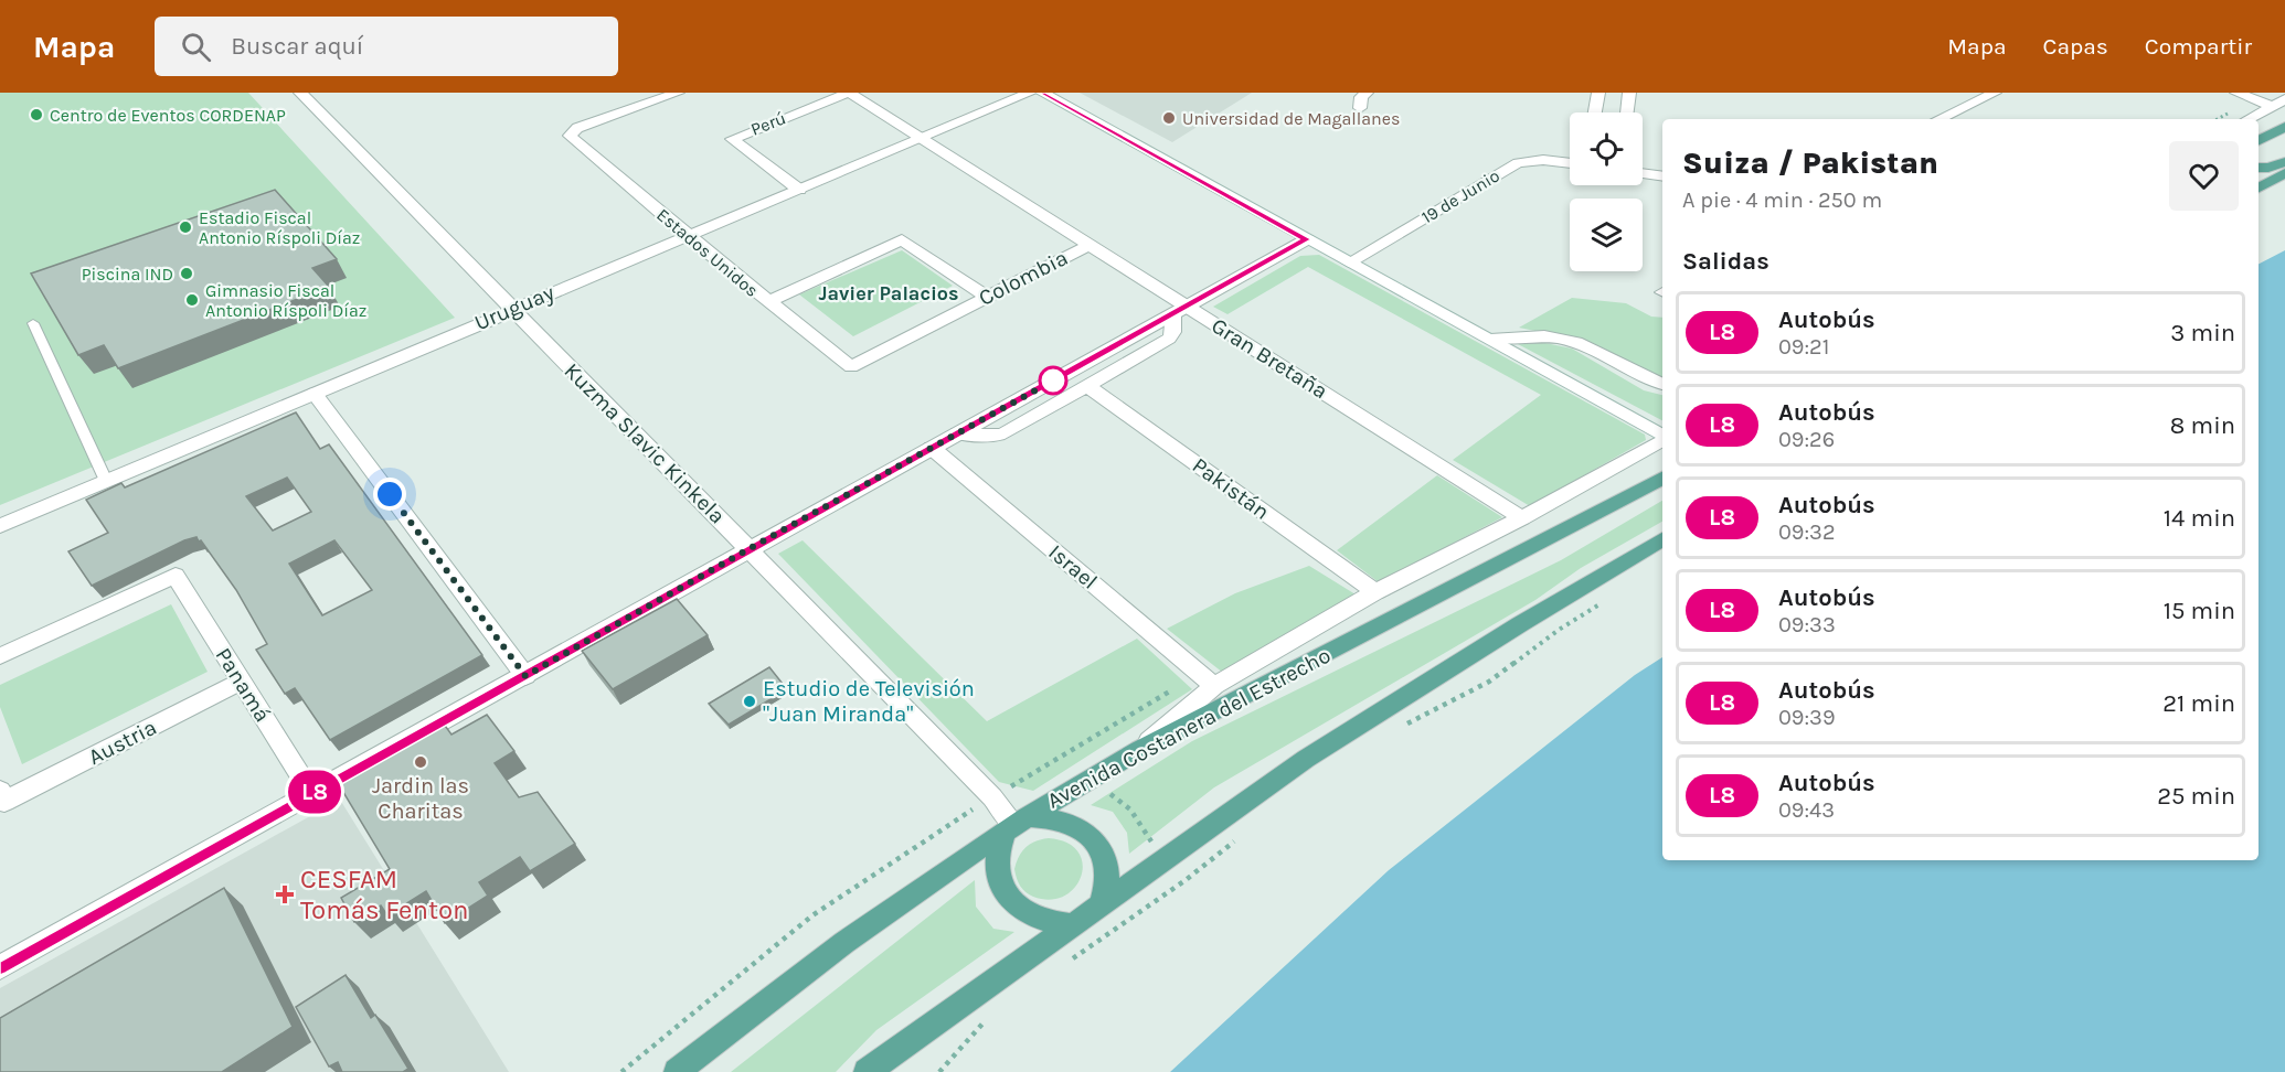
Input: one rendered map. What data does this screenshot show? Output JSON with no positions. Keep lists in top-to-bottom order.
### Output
{
  "streets": {
    "main road": ["Avenida Costanera del Estrecho"],
    "street": [
      "Perú",
      "19 de Junio",
      "Estados Unidos",
      "Colombia",
      "Uruguay",
      "Gran Bretaña",
      "Kuzma Slavic Kinkela",
      "Pakistán",
      "Israel",
      "Panamá",
      "Austria"
    ]
  },
  "crossings": [
    ["Perú", "Uruguay"],
    ["Perú", "Gran Bretaña"],
    ["Estados Unidos", "Colombia"],
    ["Estados Unidos", "Uruguay"],
    ["Colombia", "Gran Bretaña"],
    ["Uruguay", "Gran Bretaña"],
    ["Uruguay", "Kuzma Slavic Kinkela"],
    ["Kuzma Slavic Kinkela", "Avenida Costanera del Estrecho"],
    ["Panamá", "Austria"]
  ],
  "districts": ["Javier Palacios"],
  "places": {
    "other": [
      "Centro de Eventos CORDENAP",
      "Universidad de Magallanes",
      "Estadio Fiscal Antonio Ríspoli Díaz",
      "Piscina IND",
      "Gimnasio Fiscal Antonio Ríspoli Díaz",
      "Estudio de Televisión \"Juan Miranda\"",
      "Jardin las Charitas"
    ],
    "health": ["CESFAM Tomás Fenton"]
  },
  "lines": ["bus line L8"],
  "page": {
    "header": "Mapa",
    "search": "Buscar aquí",
    "nav": ["Mapa", "Capas", "Compartir"],
    "on_map": "L8",
    "heading": [
      ["Suiza / Pakistan", "A pie · 4 min · 250 m"],
      "Salidas"
    ],
    "list": [
      {
        "mark": "L8",
        "name": "Autobús",
        "note": "09:21",
        "value": "3 min"
      },
      {
        "mark": "L8",
        "name": "Autobús",
        "note": "09:26",
        "value": "8 min"
      },
      {
        "mark": "L8",
        "name": "Autobús",
        "note": "09:32",
        "value": "14 min"
      },
      {
        "mark": "L8",
        "name": "Autobús",
        "note": "09:33",
        "value": "15 min"
      },
      {
        "mark": "L8",
        "name": "Autobús",
        "note": "09:39",
        "value": "21 min"
      },
      {
        "mark": "L8",
        "name": "Autobús",
        "note": "09:43",
        "value": "25 min"
      }
    ]
  }
}
